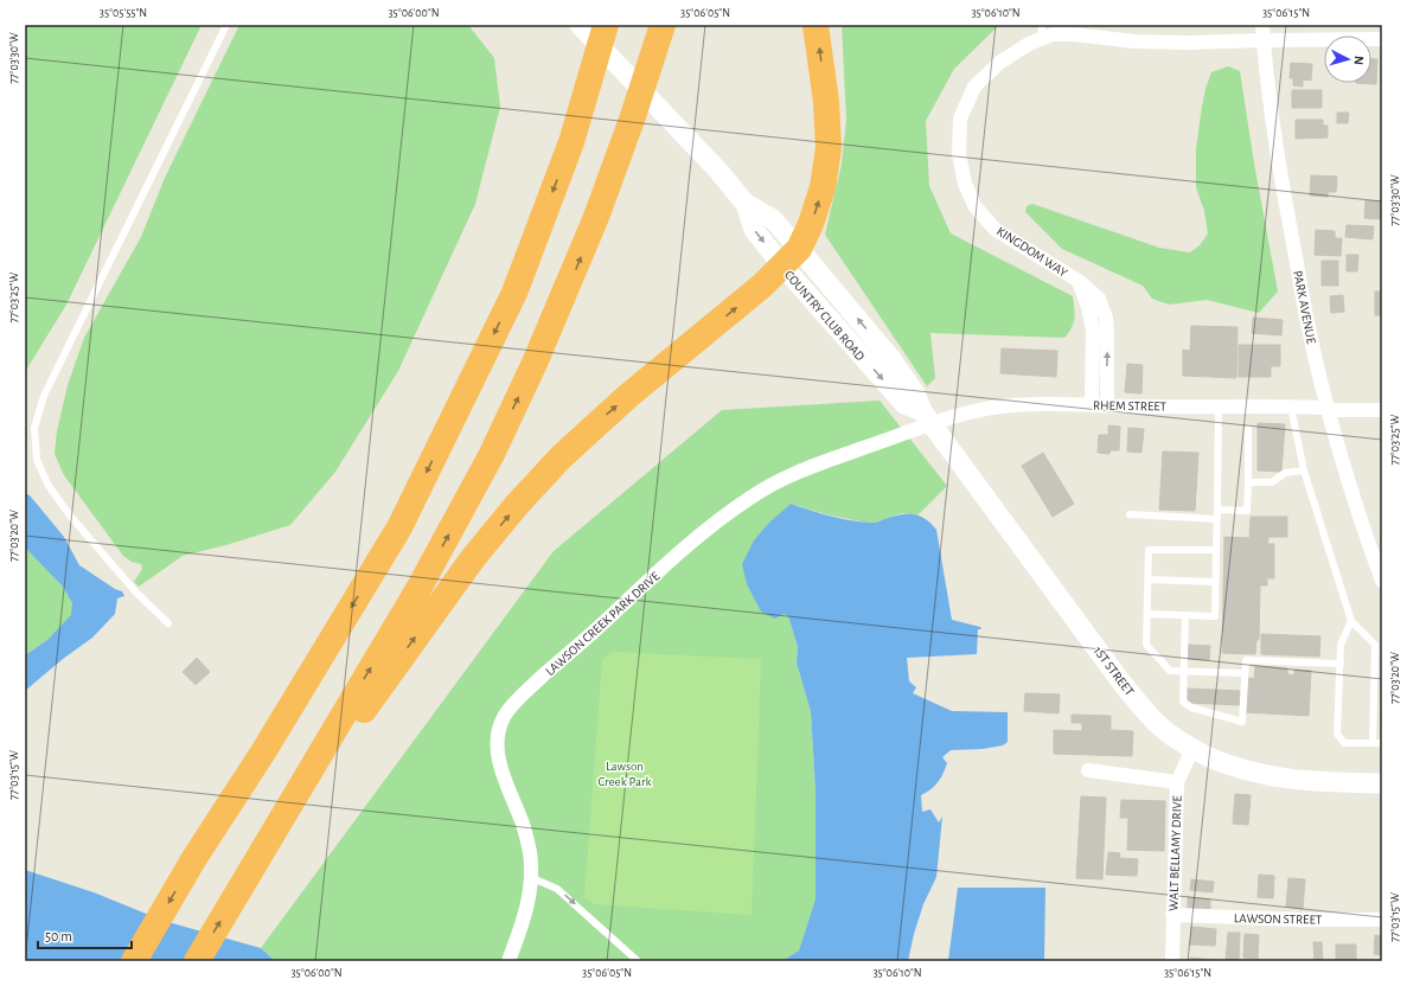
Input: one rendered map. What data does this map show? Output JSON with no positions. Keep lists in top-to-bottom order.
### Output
{
  "streets": {
    "main road": ["COUNTRY CLUB ROAD", "1ST STREET"],
    "street": [
      "KINGDOM WAY",
      "PARK AVENUE",
      "RHEM STREET",
      "LAWSON CREEK PARK DRIVE",
      "WALT BELLAMY DRIVE",
      "LAWSON STREET"
    ]
  },
  "crossings": [
    ["KINGDOM WAY", "PARK AVENUE"],
    ["KINGDOM WAY", "RHEM STREET"],
    ["PARK AVENUE", "RHEM STREET"],
    ["COUNTRY CLUB ROAD", "RHEM STREET"],
    ["COUNTRY CLUB ROAD", "LAWSON CREEK PARK DRIVE"],
    ["COUNTRY CLUB ROAD", "1ST STREET"],
    ["RHEM STREET", "LAWSON CREEK PARK DRIVE"],
    ["RHEM STREET", "1ST STREET"],
    ["LAWSON CREEK PARK DRIVE", "1ST STREET"],
    ["1ST STREET", "WALT BELLAMY DRIVE"],
    ["WALT BELLAMY DRIVE", "LAWSON STREET"]
  ],
  "parks": ["Lawson Creek Park"],
  "scale_bar": "50 m",
  "north": "right",
  "coordinates": [
    "35°05'55\"N",
    "35°06'00\"N",
    "35°06'05\"N",
    "35°06'10\"N",
    "35°06'15\"N",
    "77°03'30\"W",
    "77°03'25\"W",
    "77°03'20\"W",
    "77°03'15\"W"
  ]
}
